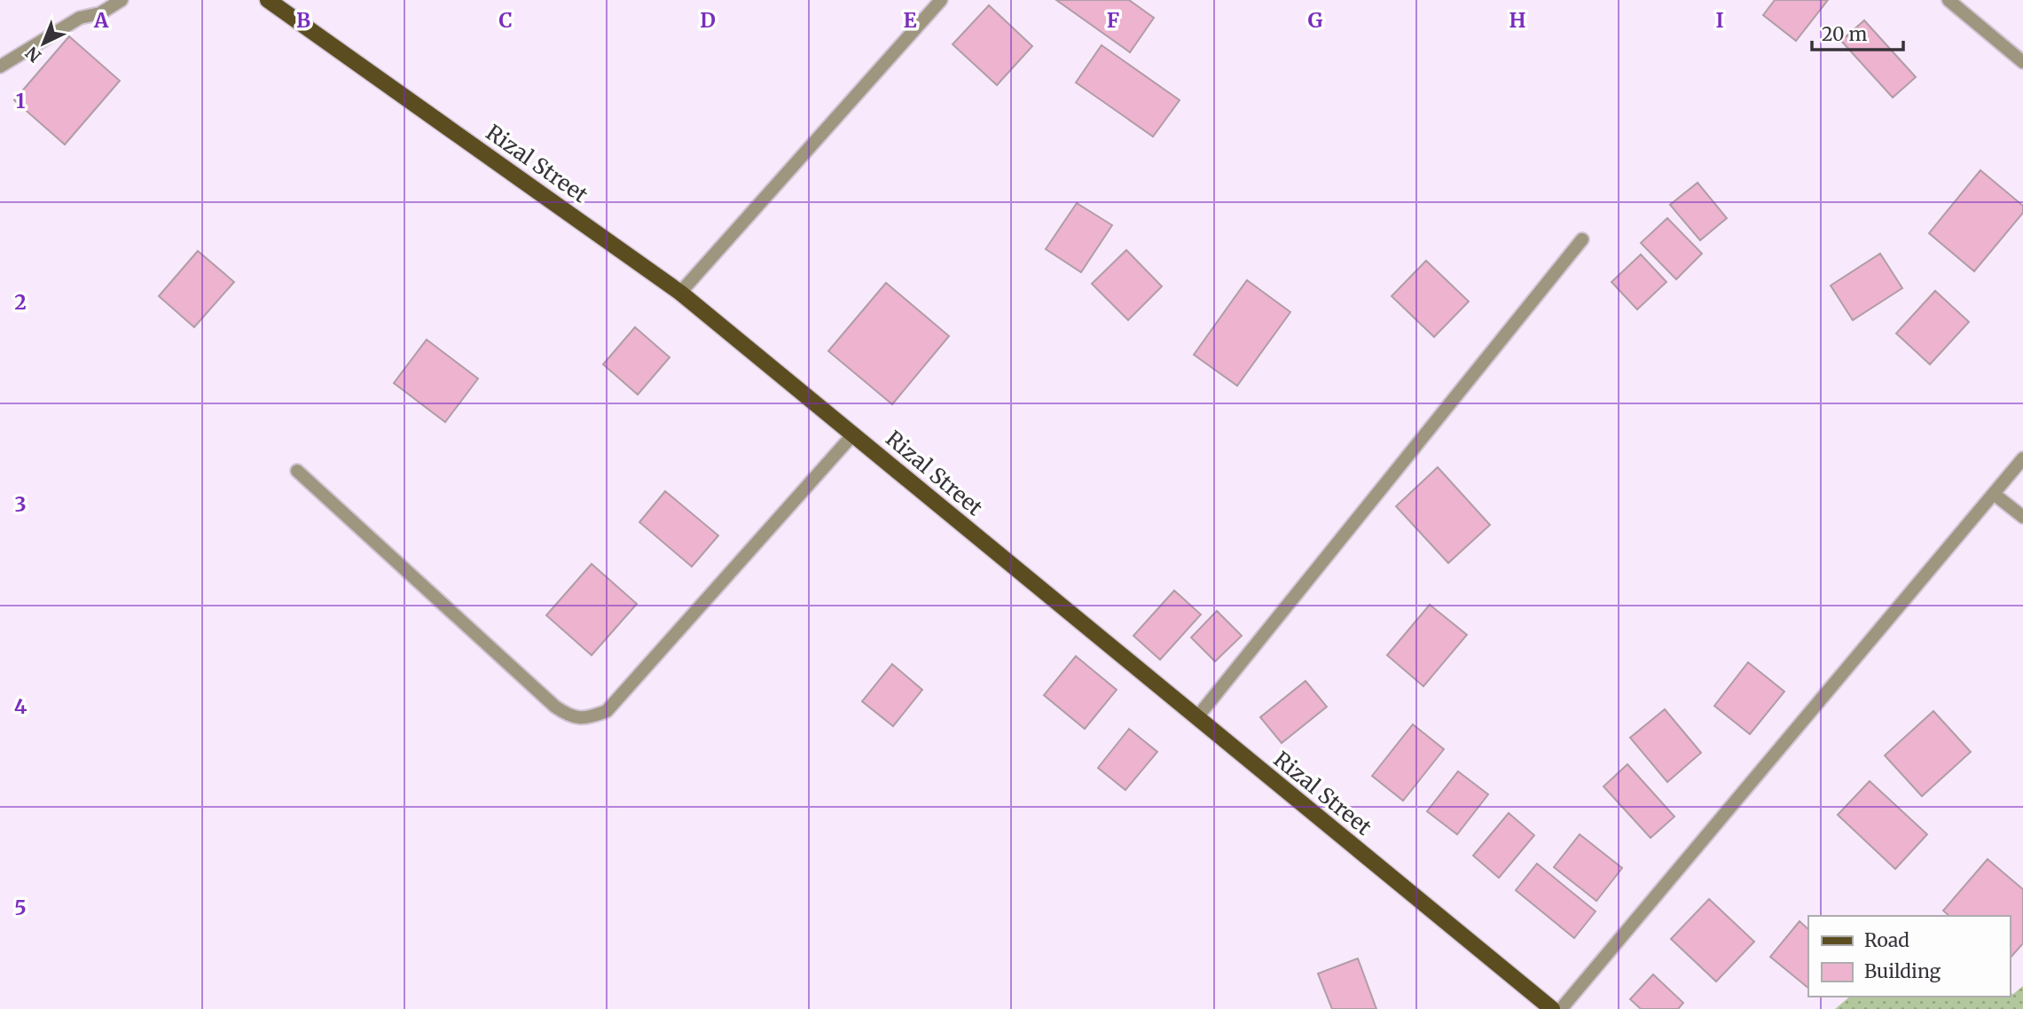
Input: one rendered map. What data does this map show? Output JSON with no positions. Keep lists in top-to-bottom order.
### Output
{
  "streets": {
    "main road": ["Rizal Street"]
  },
  "legend": ["Road", "Building"],
  "scale_bar": "20 m",
  "north": "bottom left",
  "grid": {
    "columns": [
      "A",
      "B",
      "C",
      "D",
      "E",
      "F",
      "G",
      "H",
      "I"
    ],
    "rows": [
      "1",
      "2",
      "3",
      "4",
      "5"
    ]
  }
}
